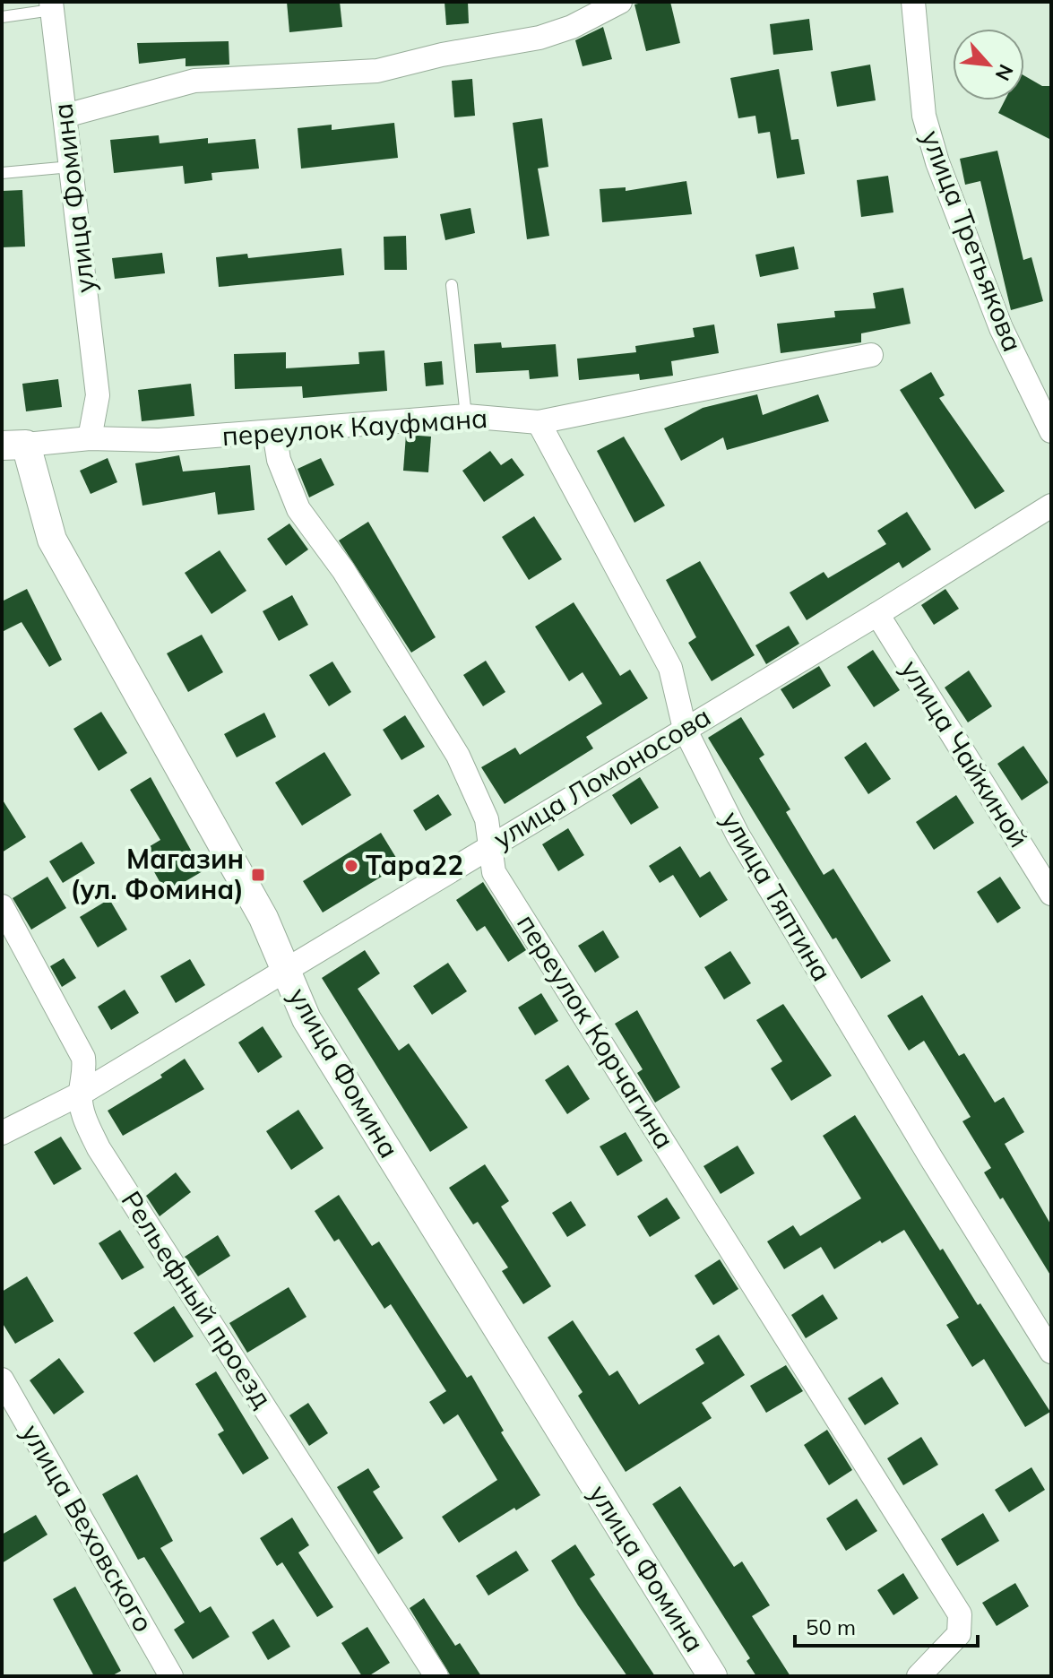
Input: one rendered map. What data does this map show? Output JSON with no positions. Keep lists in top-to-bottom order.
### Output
{
  "streets": {
    "street": [
      "улица Фомина",
      "улица Третьякова",
      "переулок Кауфмана",
      "улица Чайкиной",
      "улица Ломоносова",
      "улица Тяптина",
      "переулок Корчагина",
      "Рельефный проезд",
      "улица Веховского"
    ]
  },
  "crossings": [
    ["улица Фомина", "переулок Кауфмана"],
    ["улица Фомина", "улица Ломоносова"],
    ["переулок Кауфмана", "улица Тяптина"],
    ["переулок Кауфмана", "переулок Корчагина"],
    ["улица Чайкиной", "улица Ломоносова"],
    ["улица Ломоносова", "улица Тяптина"],
    ["улица Ломоносова", "переулок Корчагина"],
    ["улица Ломоносова", "Рельефный проезд"]
  ],
  "places": {
    "other": ["Тара22"],
    "transit": ["Магазин (ул. Фомина)"]
  },
  "scale_bar": "50 m",
  "north": "bottom right"
}
